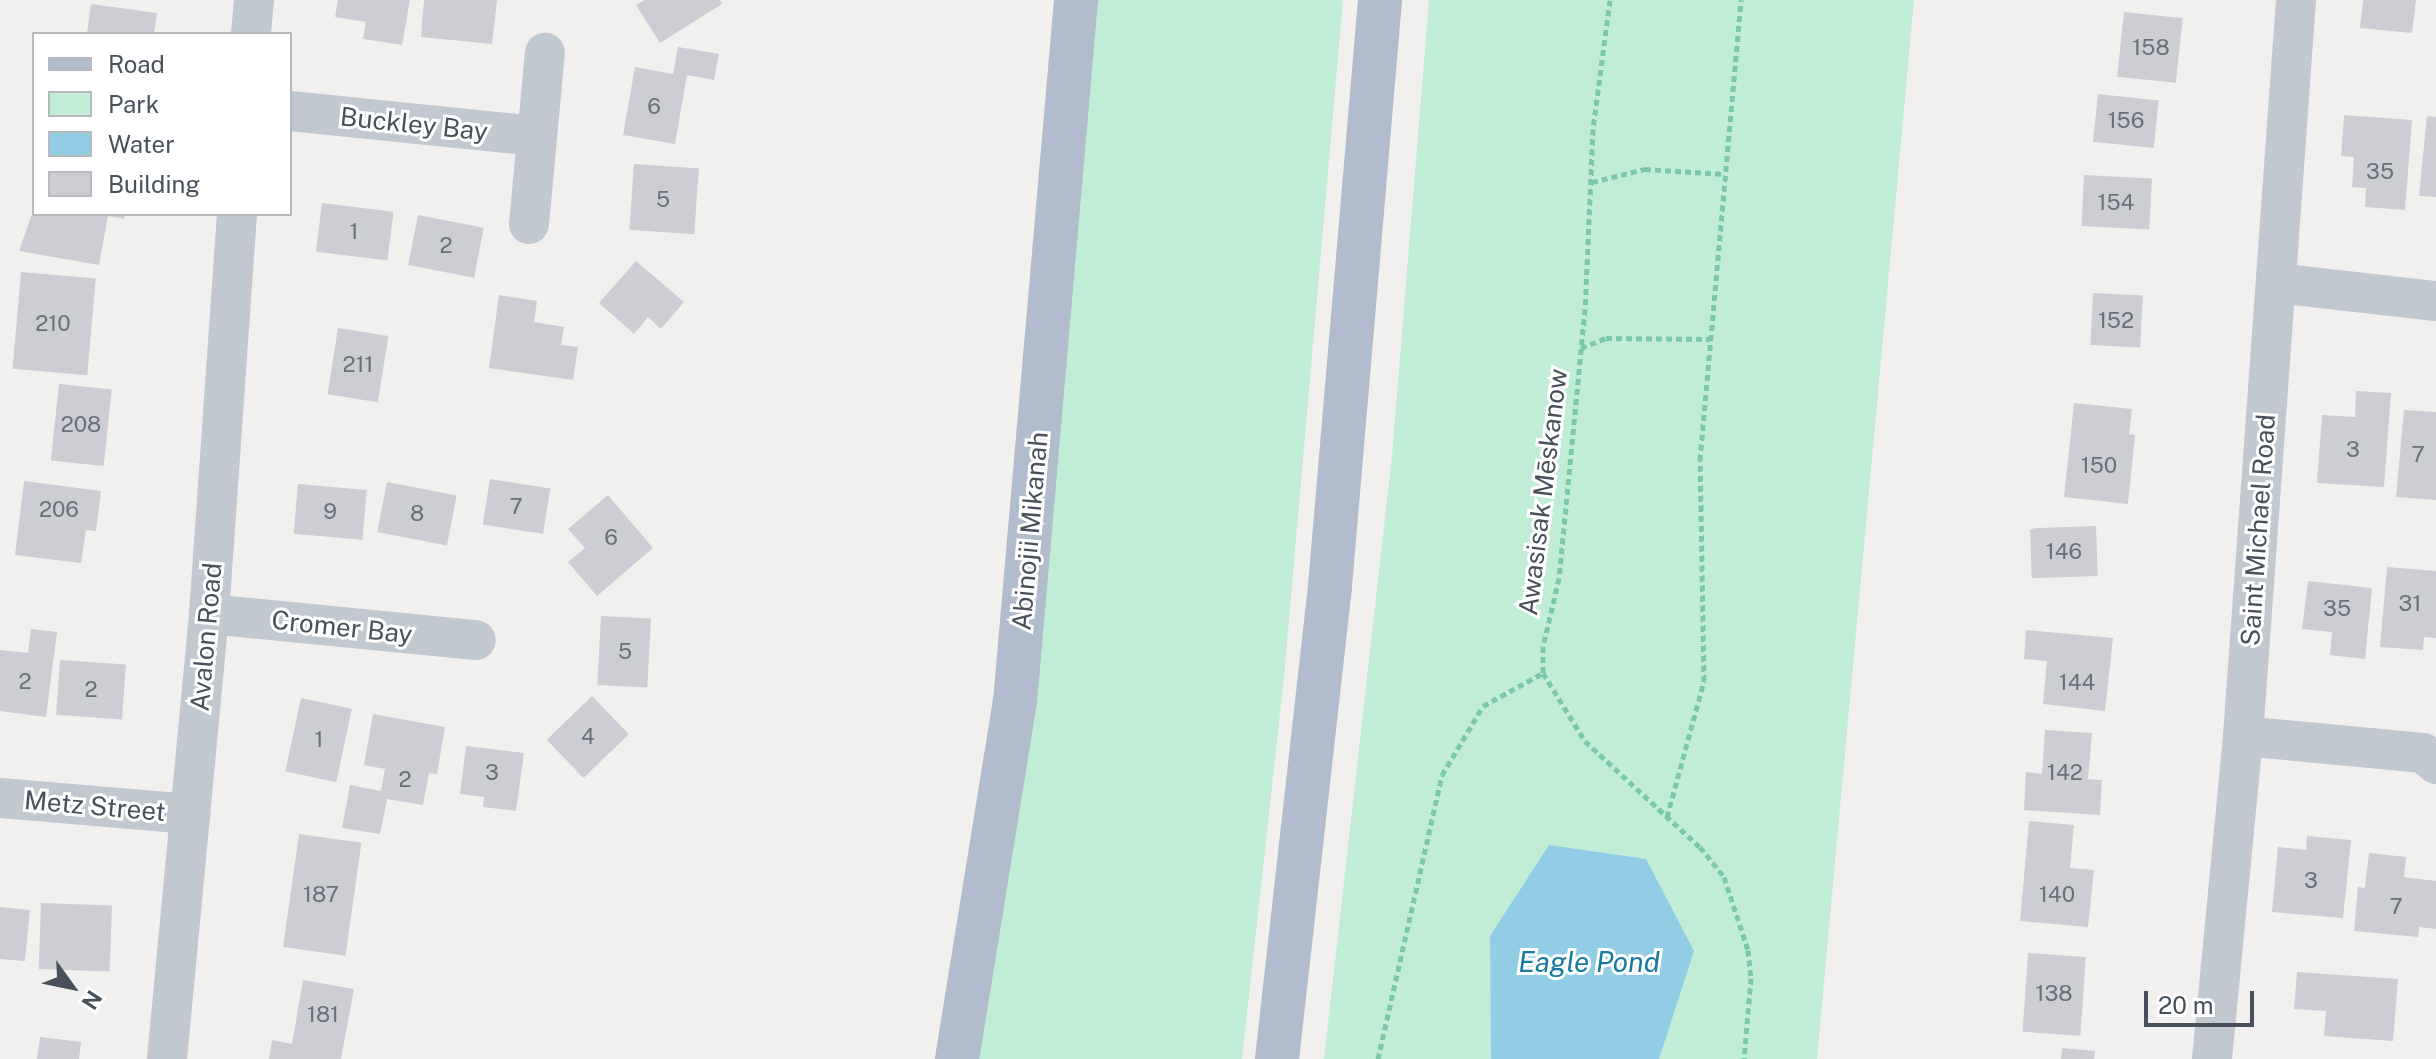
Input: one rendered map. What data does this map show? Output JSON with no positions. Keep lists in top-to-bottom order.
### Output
{
  "streets": {
    "main road": ["Abinojii Mikanah"],
    "street": [
      "Buckley Bay",
      "Saint Michael Road",
      "Cromer Bay",
      "Avalon Road",
      "Metz Street"
    ],
    "path": ["Awasisak Mēskanow"]
  },
  "crossings": [
    ["Cromer Bay", "Avalon Road"],
    ["Avalon Road", "Metz Street"]
  ],
  "water": ["Eagle Pond"],
  "house_numbers": [
    "158",
    "6",
    "156",
    "35",
    "5",
    "154",
    "1",
    "2",
    "152",
    "210",
    "211",
    "208",
    "3",
    "7",
    "150",
    "7",
    "206",
    "9",
    "8",
    "6",
    "146",
    "31",
    "35",
    "5",
    "2",
    "144",
    "2",
    "4",
    "1",
    "3",
    "142",
    "2",
    "3",
    "187",
    "140",
    "7",
    "138",
    "181"
  ],
  "legend": [
    "Road",
    "Park",
    "Water",
    "Building"
  ],
  "scale_bar": "20 m",
  "north": "bottom right"
}
